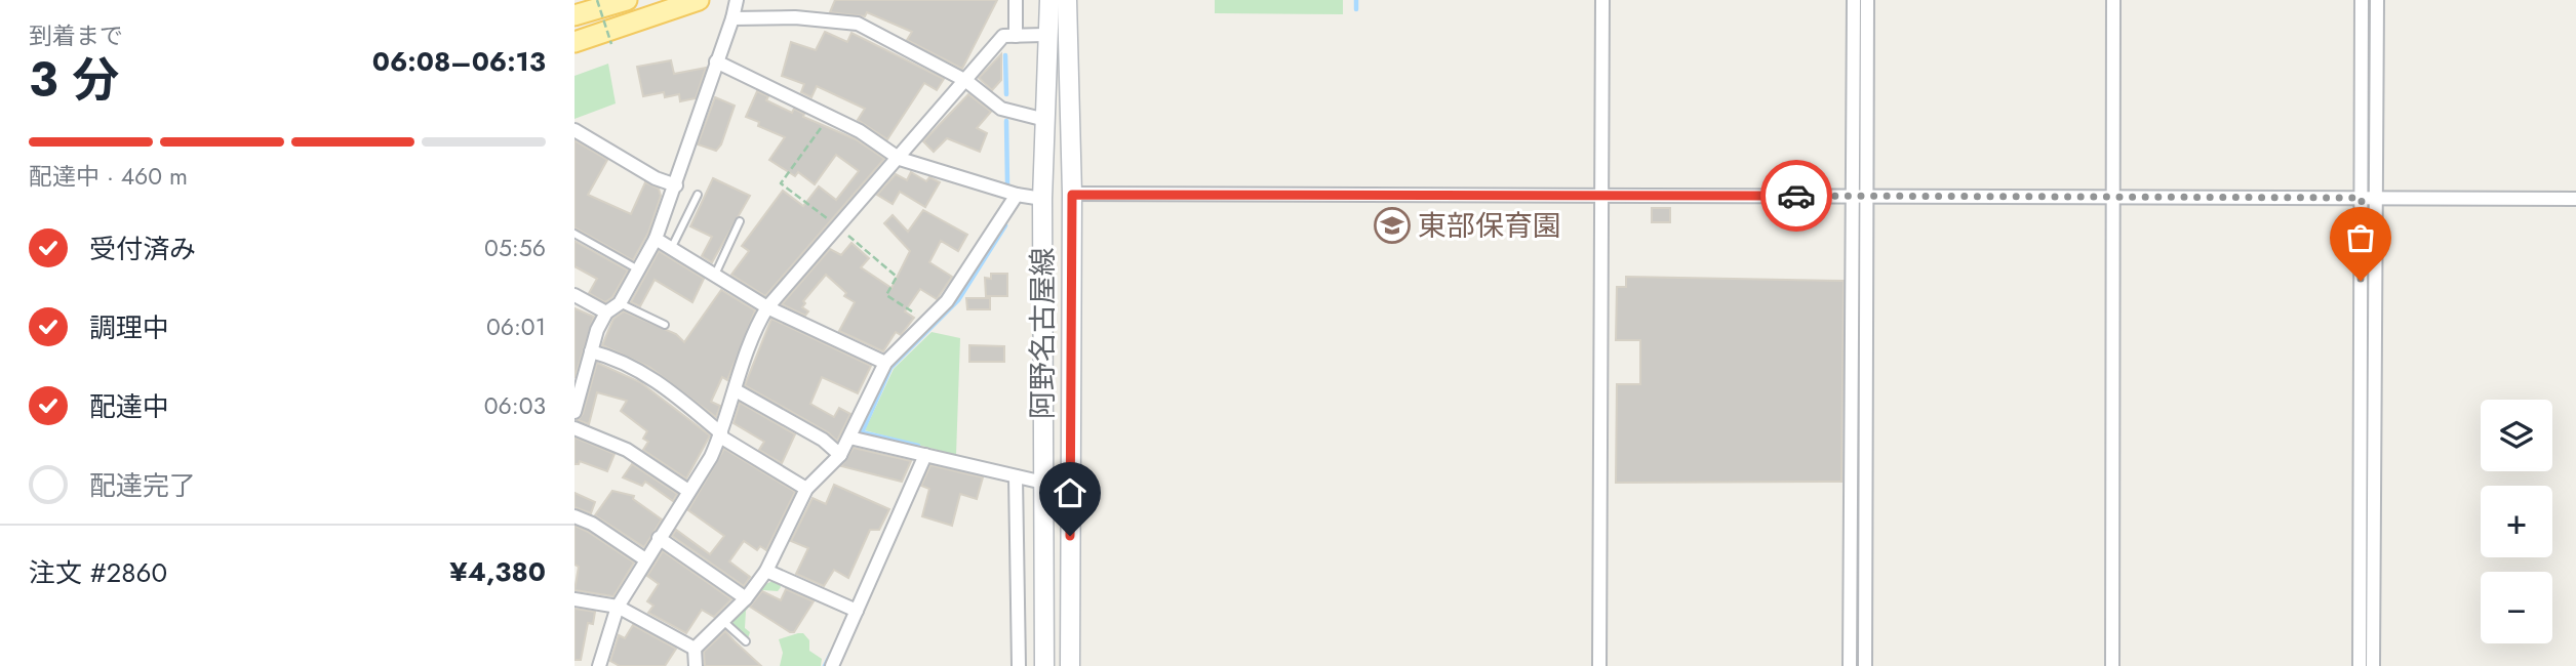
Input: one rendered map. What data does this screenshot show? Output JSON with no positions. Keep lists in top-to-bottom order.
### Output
{
  "streets": {
    "main road": ["阿野名古屋線"]
  },
  "places": {
    "school or university": ["東部保育園"]
  },
  "page": {
    "heading": ["3 分", "到着まで", "06:08–06:13"],
    "panel": ["注文 #2860", "¥4,380"],
    "bar": "配達中 · 460 m",
    "list": [
      ["受付済み", "05:56"],
      ["調理中", "06:01"],
      ["配達中", "06:03"],
      "配達完了"
    ],
    "map_buttons": ["+", "−"]
  }
}
